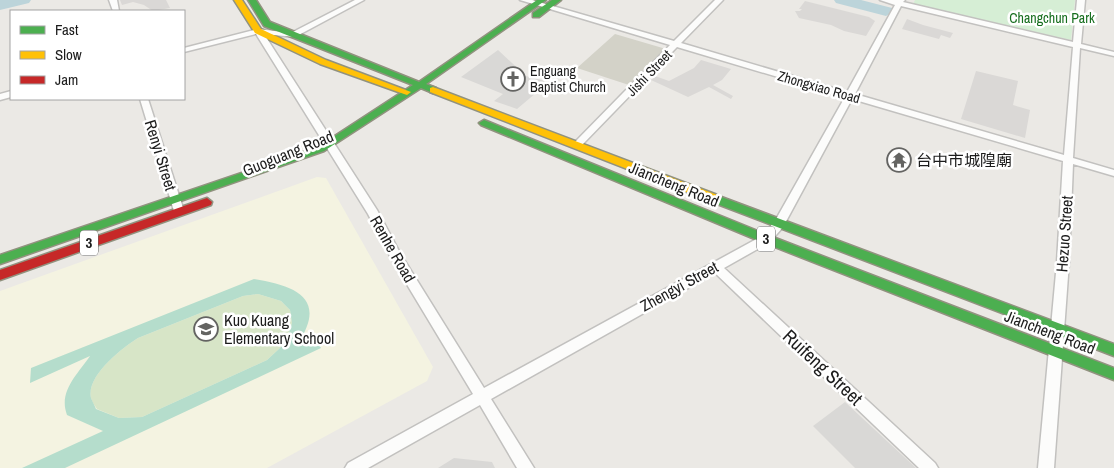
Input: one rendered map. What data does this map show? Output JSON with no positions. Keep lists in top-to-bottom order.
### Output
{
  "streets": {
    "main road": ["Guoguang Road", "Jiancheng Road", "3"],
    "street": [
      "Jishi Street",
      "Zhongxiao Road",
      "Renyi Street",
      "Hezuo Street",
      "Renhe Road",
      "Zhengyi Street",
      "Ruifeng Street"
    ]
  },
  "crossings": [
    ["Jishi Street", "Zhongxiao Road"],
    ["Jishi Street", "Jiancheng Road"],
    ["Zhongxiao Road", "Guoguang Road"],
    ["Zhongxiao Road", "Hezuo Street"],
    ["Zhongxiao Road", "Zhengyi Street"],
    ["Guoguang Road", "Renyi Street"],
    ["Guoguang Road", "Jiancheng Road"],
    ["Guoguang Road", "Renhe Road"],
    ["Renyi Street", "3"],
    ["Jiancheng Road", "Hezuo Street"],
    ["Jiancheng Road", "Zhengyi Street"],
    ["Renhe Road", "Zhengyi Street"],
    ["Zhengyi Street", "Ruifeng Street"]
  ],
  "parks": ["Changchun Park"],
  "places": {
    "church": ["Enguang Baptist Church"],
    "temple": ["台中市城隍廟"],
    "school or university": ["Kuo Kuang Elementary School"]
  },
  "legend": ["Fast", "Slow", "Jam"]
}
